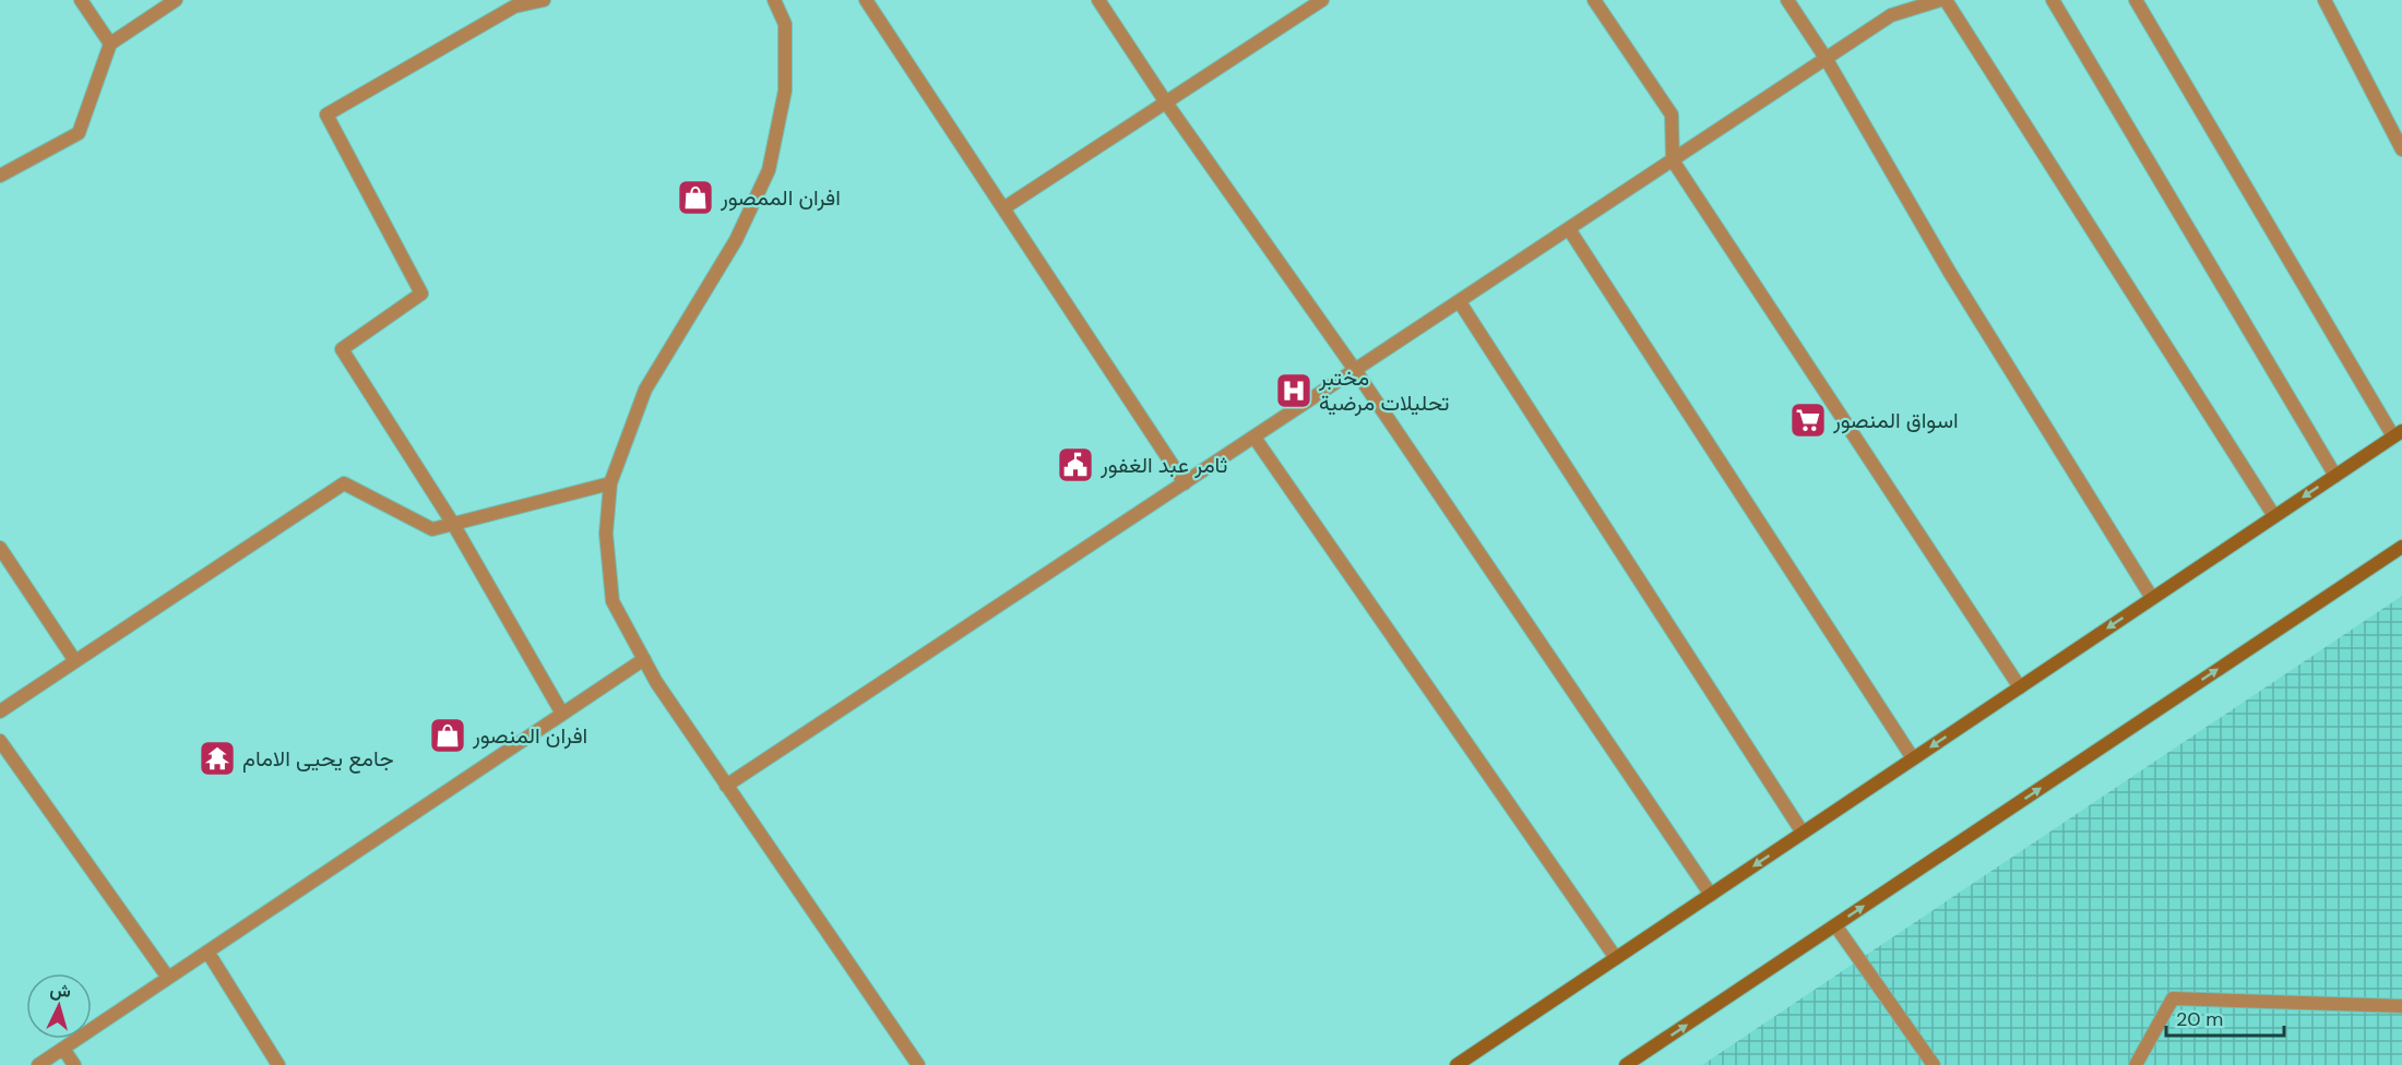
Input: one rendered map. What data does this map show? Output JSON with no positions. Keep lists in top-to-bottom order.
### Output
{
  "places": {
    "shop": ["افران الممصور", "افران المنصور"],
    "hospital": ["مختبر تحليلات مرضية"],
    "supermarket": ["اسواق المنصور"],
    "public building": ["ثامر عبد الغفور"],
    "temple": ["جامع يحيى الامام"]
  },
  "scale_bar": "20 m",
  "north": "top"
}
